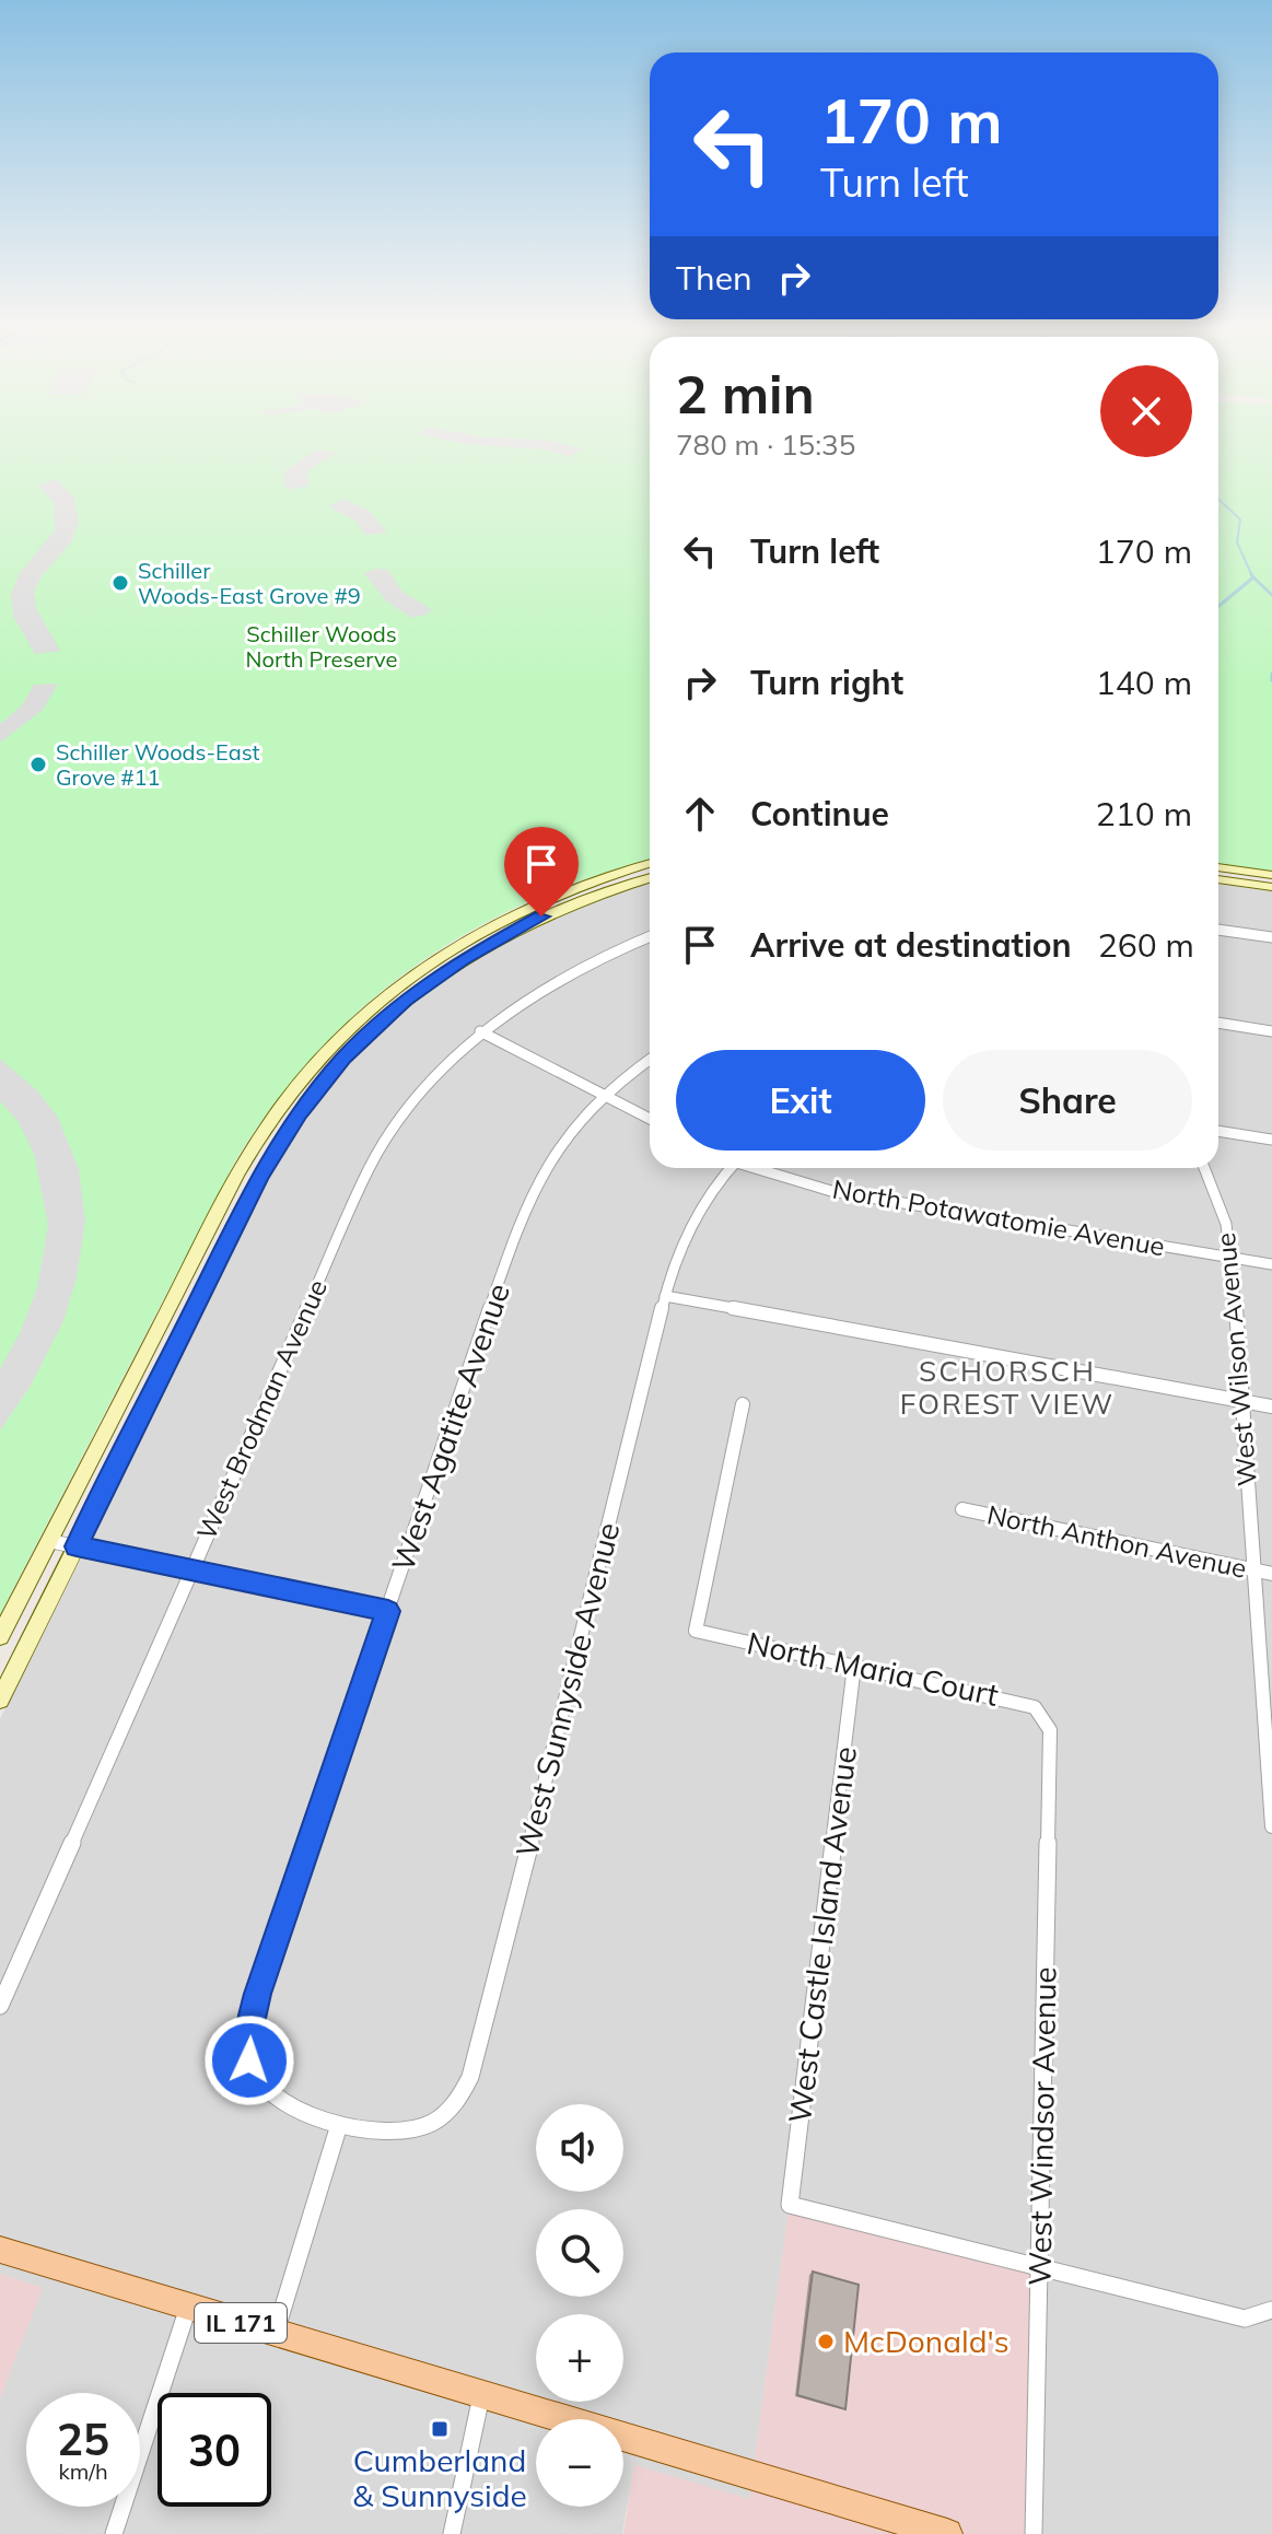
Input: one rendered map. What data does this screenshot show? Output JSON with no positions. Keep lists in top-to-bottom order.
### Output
{
  "streets": {
    "main road": ["IL 171"],
    "street": [
      "North Potawatomie Avenue",
      "West Wilson Avenue",
      "West Brodman Avenue",
      "West Agatite Avenue",
      "North Anthon Avenue",
      "North Maria Court",
      "West Sunnyside Avenue",
      "West Castle Island Avenue",
      "West Windsor Avenue"
    ]
  },
  "crossings": [
    ["North Potawatomie Avenue", "West Wilson Avenue"],
    ["West Wilson Avenue", "North Anthon Avenue"],
    ["West Agatite Avenue", "West Sunnyside Avenue"],
    ["North Maria Court", "West Castle Island Avenue"],
    ["North Maria Court", "West Windsor Avenue"],
    ["West Castle Island Avenue", "West Windsor Avenue"]
  ],
  "districts": ["SCHORSCH FOREST VIEW"],
  "parks": ["Schiller Woods North Preserve"],
  "places": {
    "other": ["Schiller Woods-East Grove #9", "Schiller Woods-East Grove #11", "McDonald's"],
    "transit": ["Cumberland & Sunnyside"]
  },
  "page": {
    "turn": ["170 m", "Turn left"],
    "then": "Then",
    "heading": ["2 min", "780 m · 15:35"],
    "list": [
      {
        "name": "Turn left",
        "value": "170 m"
      },
      {
        "name": "Turn right",
        "value": "140 m"
      },
      {
        "name": "Continue",
        "value": "210 m"
      },
      {
        "name": "Arrive at destination",
        "value": "260 m"
      }
    ],
    "buttons": ["Exit", "Share"],
    "map_buttons": ["+", "−"],
    "speed": "25 km/h",
    "limit": "30"
  }
}
